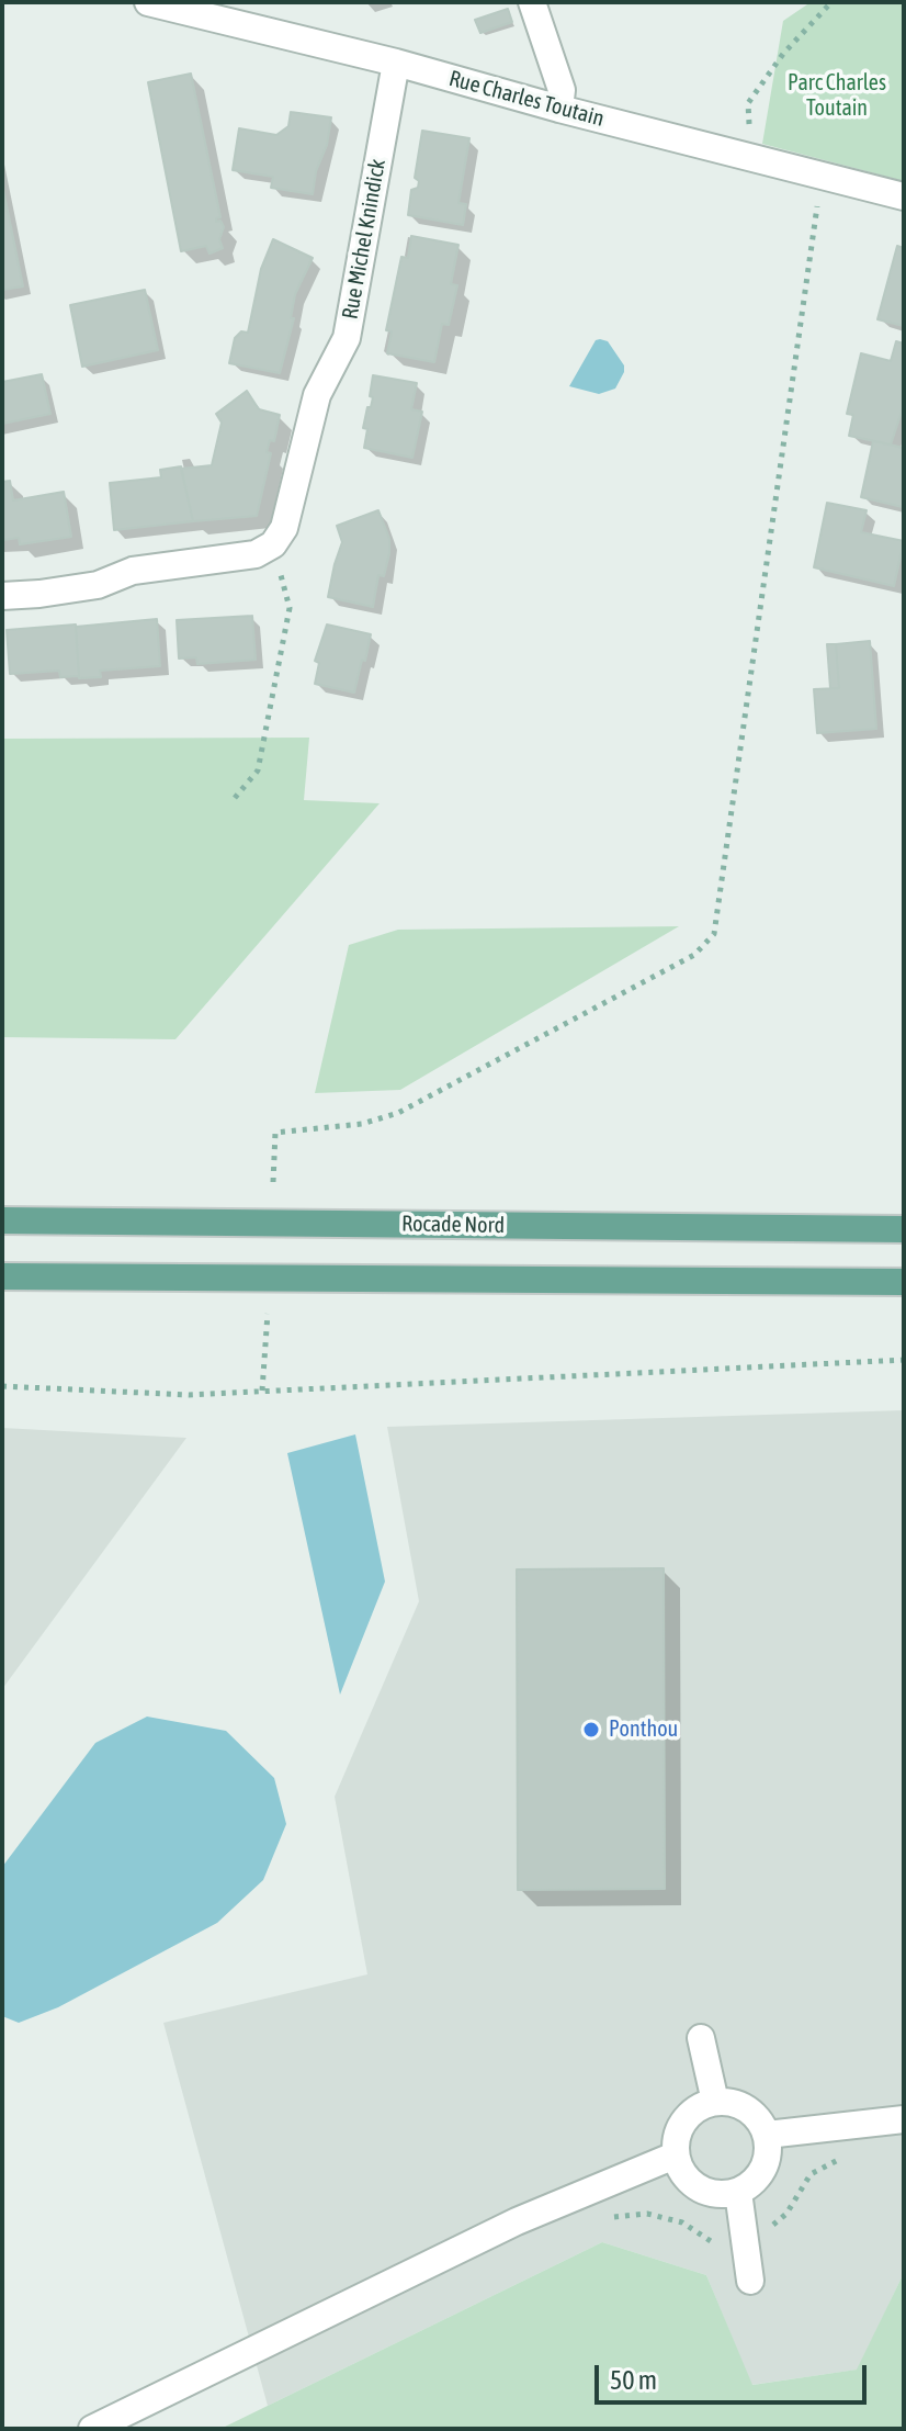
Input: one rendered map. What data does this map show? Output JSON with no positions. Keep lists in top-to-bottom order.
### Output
{
  "streets": {
    "main road": ["Rocade Nord"],
    "street": ["Rue Charles Toutain", "Rue Michel Knindick"]
  },
  "crossings": [
    ["Rue Charles Toutain", "Rue Michel Knindick"]
  ],
  "parks": ["Parc Charles Toutain"],
  "places": ["Ponthou"],
  "scale_bar": "50 m"
}
